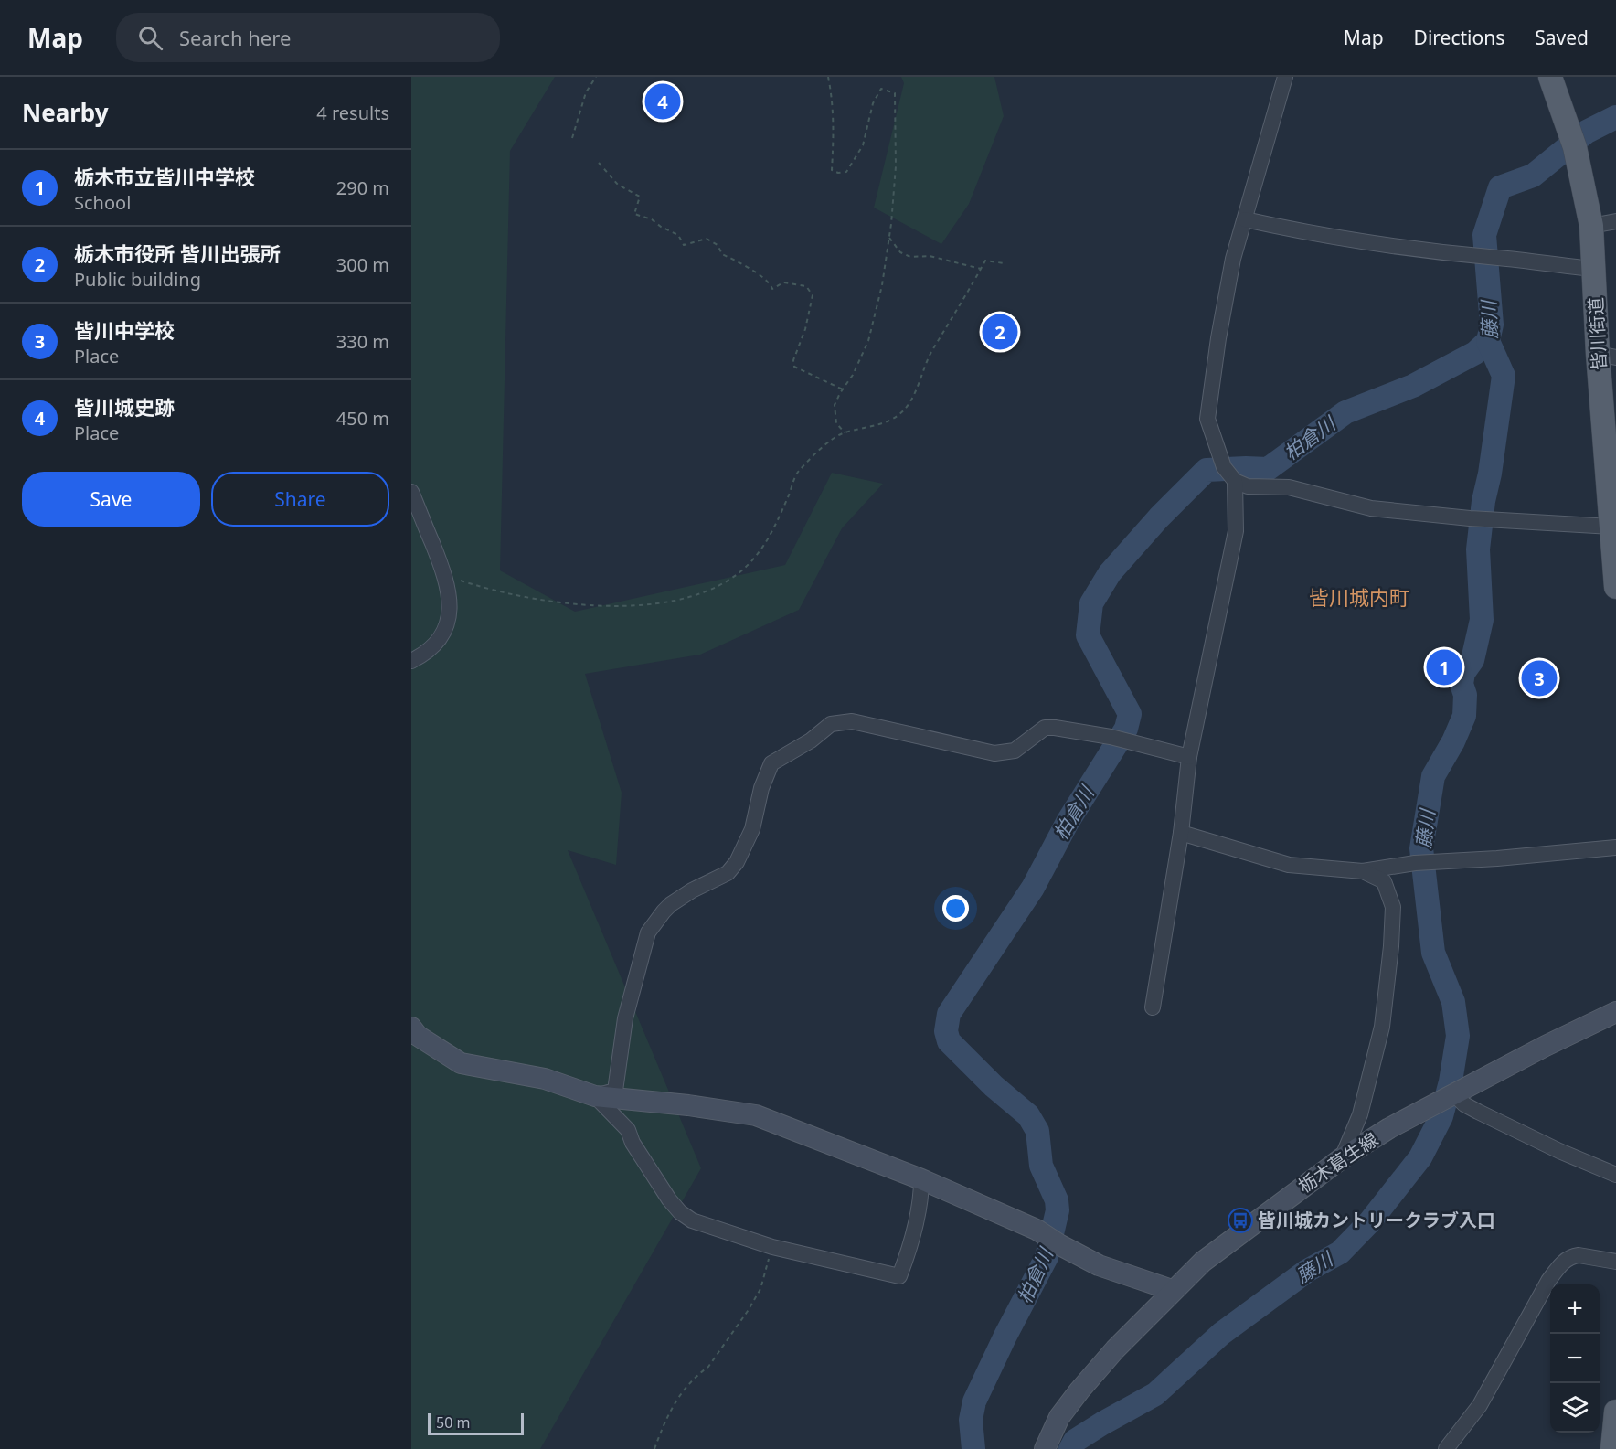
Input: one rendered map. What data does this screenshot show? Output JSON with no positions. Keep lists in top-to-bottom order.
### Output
{
  "streets": {
    "main road": ["皆川街道"],
    "street": ["栃木葛生線"]
  },
  "districts": ["皆川城内町"],
  "water": ["藤川", "柏倉川"],
  "places": {
    "bus stop": ["皆川城カントリークラブ入口"]
  },
  "scale_bar": "50 m",
  "page": {
    "header": "Map",
    "search": "Search here",
    "nav": ["Map", "Directions", "Saved"],
    "heading": ["Nearby", "4 results"],
    "pins": [
      "4",
      "2",
      "1",
      "3"
    ],
    "list": [
      {
        "mark": "1",
        "name": "栃木市立皆川中学校",
        "note": "School",
        "value": "290 m"
      },
      {
        "mark": "2",
        "name": "栃木市役所 皆川出張所",
        "note": "Public building",
        "value": "300 m"
      },
      {
        "mark": "3",
        "name": "皆川中学校",
        "note": "Place",
        "value": "330 m"
      },
      {
        "mark": "4",
        "name": "皆川城史跡",
        "note": "Place",
        "value": "450 m"
      }
    ],
    "buttons": ["Save", "Share"],
    "map_buttons": ["+", "−"],
    "scale": "50 m"
  }
}
